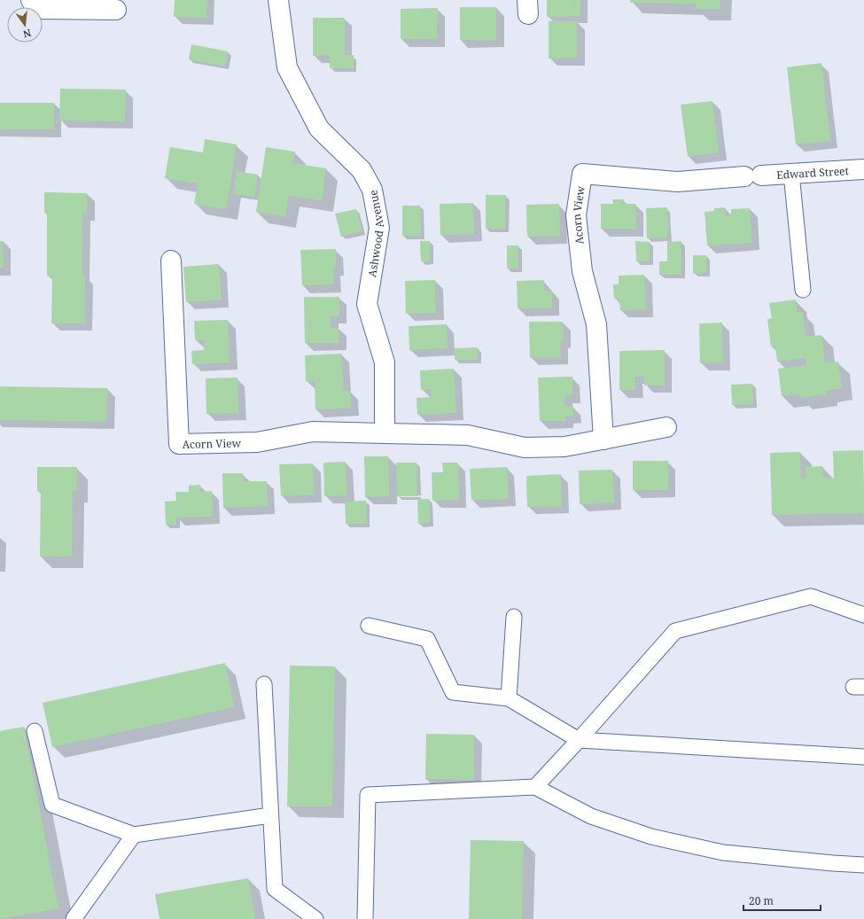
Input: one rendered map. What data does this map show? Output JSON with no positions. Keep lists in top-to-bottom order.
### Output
{
  "streets": {
    "street": ["Edward Street", "Acorn View", "Ashwood Avenue"]
  },
  "crossings": [
    ["Edward Street", "Acorn View"],
    ["Acorn View", "Ashwood Avenue"]
  ],
  "scale_bar": "20 m",
  "north": "bottom"
}
